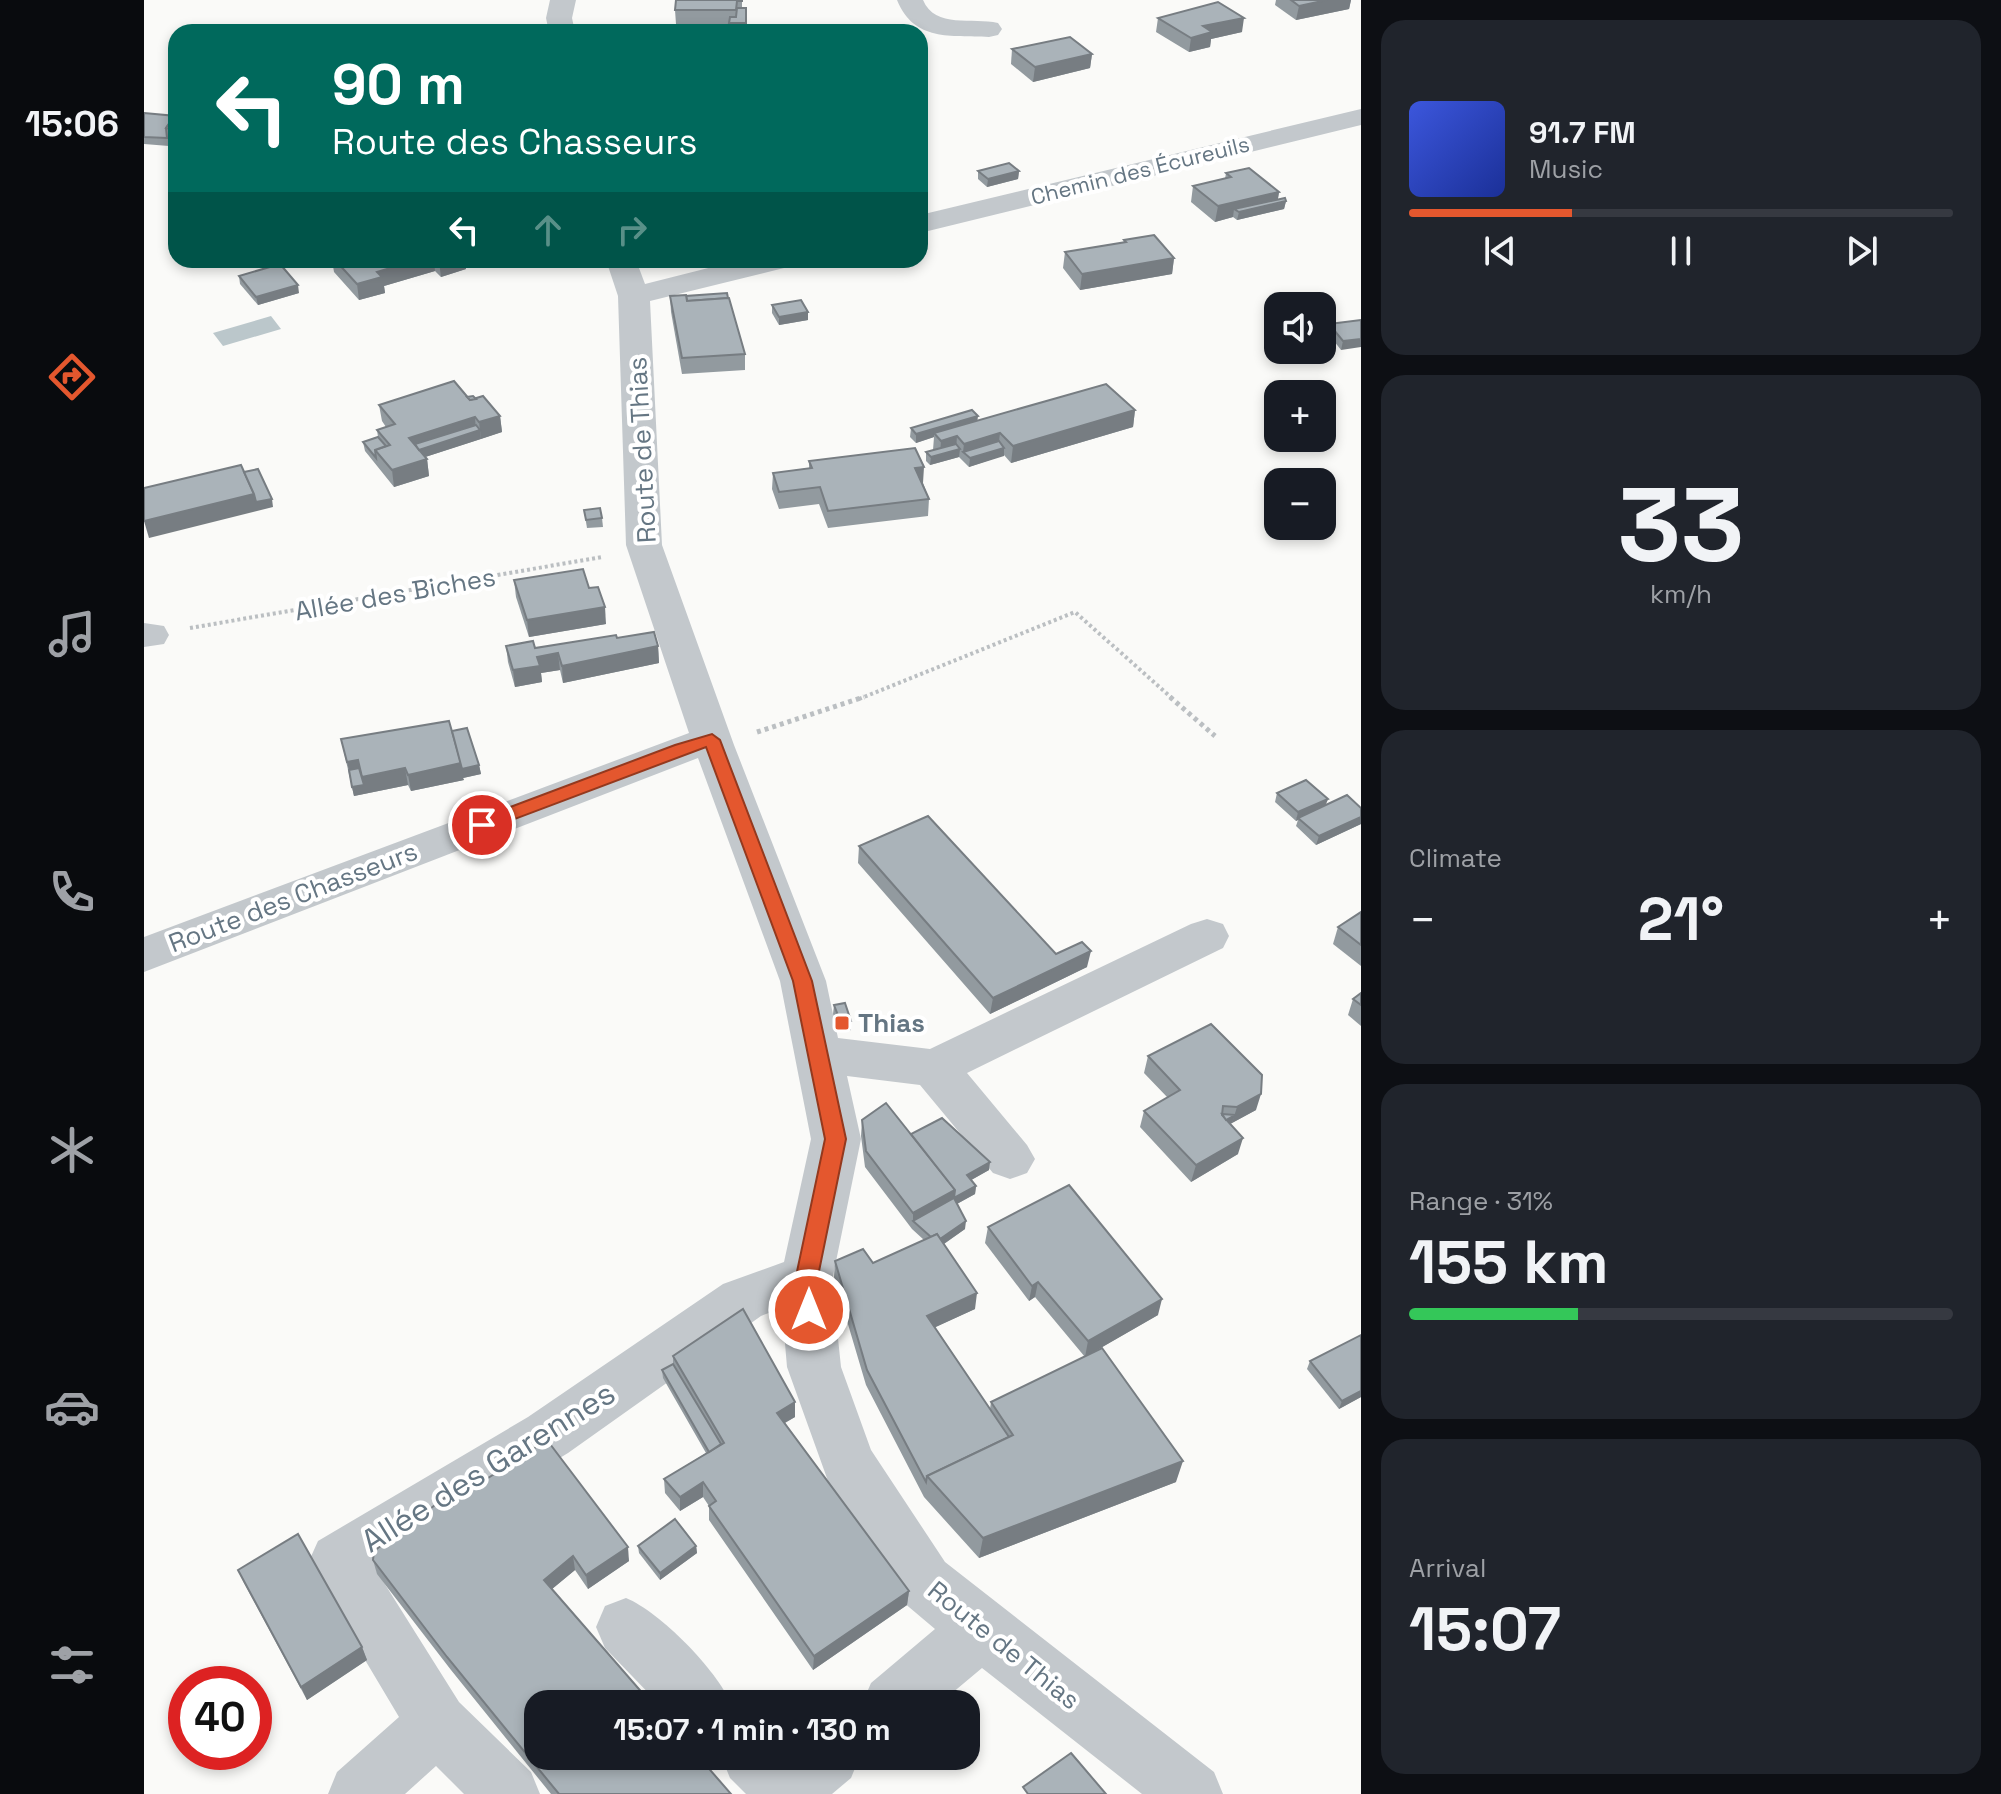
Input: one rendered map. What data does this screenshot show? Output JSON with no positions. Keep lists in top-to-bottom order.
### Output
{
  "streets": {
    "street": [
      "Chemin des Écureuils",
      "Route de Thias",
      "Route des Chasseurs",
      "Allée des Garennes"
    ],
    "path": ["Allée des Biches"]
  },
  "crossings": [
    ["Route de Thias", "Allée des Biches"],
    ["Route de Thias", "Route des Chasseurs"],
    ["Route de Thias", "Allée des Garennes"]
  ],
  "places": {
    "transit": ["Thias"]
  },
  "page": {
    "tabs": "15:06",
    "turn": ["90 m", "Route des Chasseurs"],
    "song": ["91.7 FM", "Music"],
    "map_buttons": ["+", "−"],
    "tile": [
      ["33", "km/h"],
      "Climate",
      ["Range · 31%", "155 km"],
      ["Arrival", "15:07"]
    ],
    "heat": ["−", "21°", "+"],
    "limit": "40",
    "trip": "15:07 · 1 min · 130 m"
  }
}
